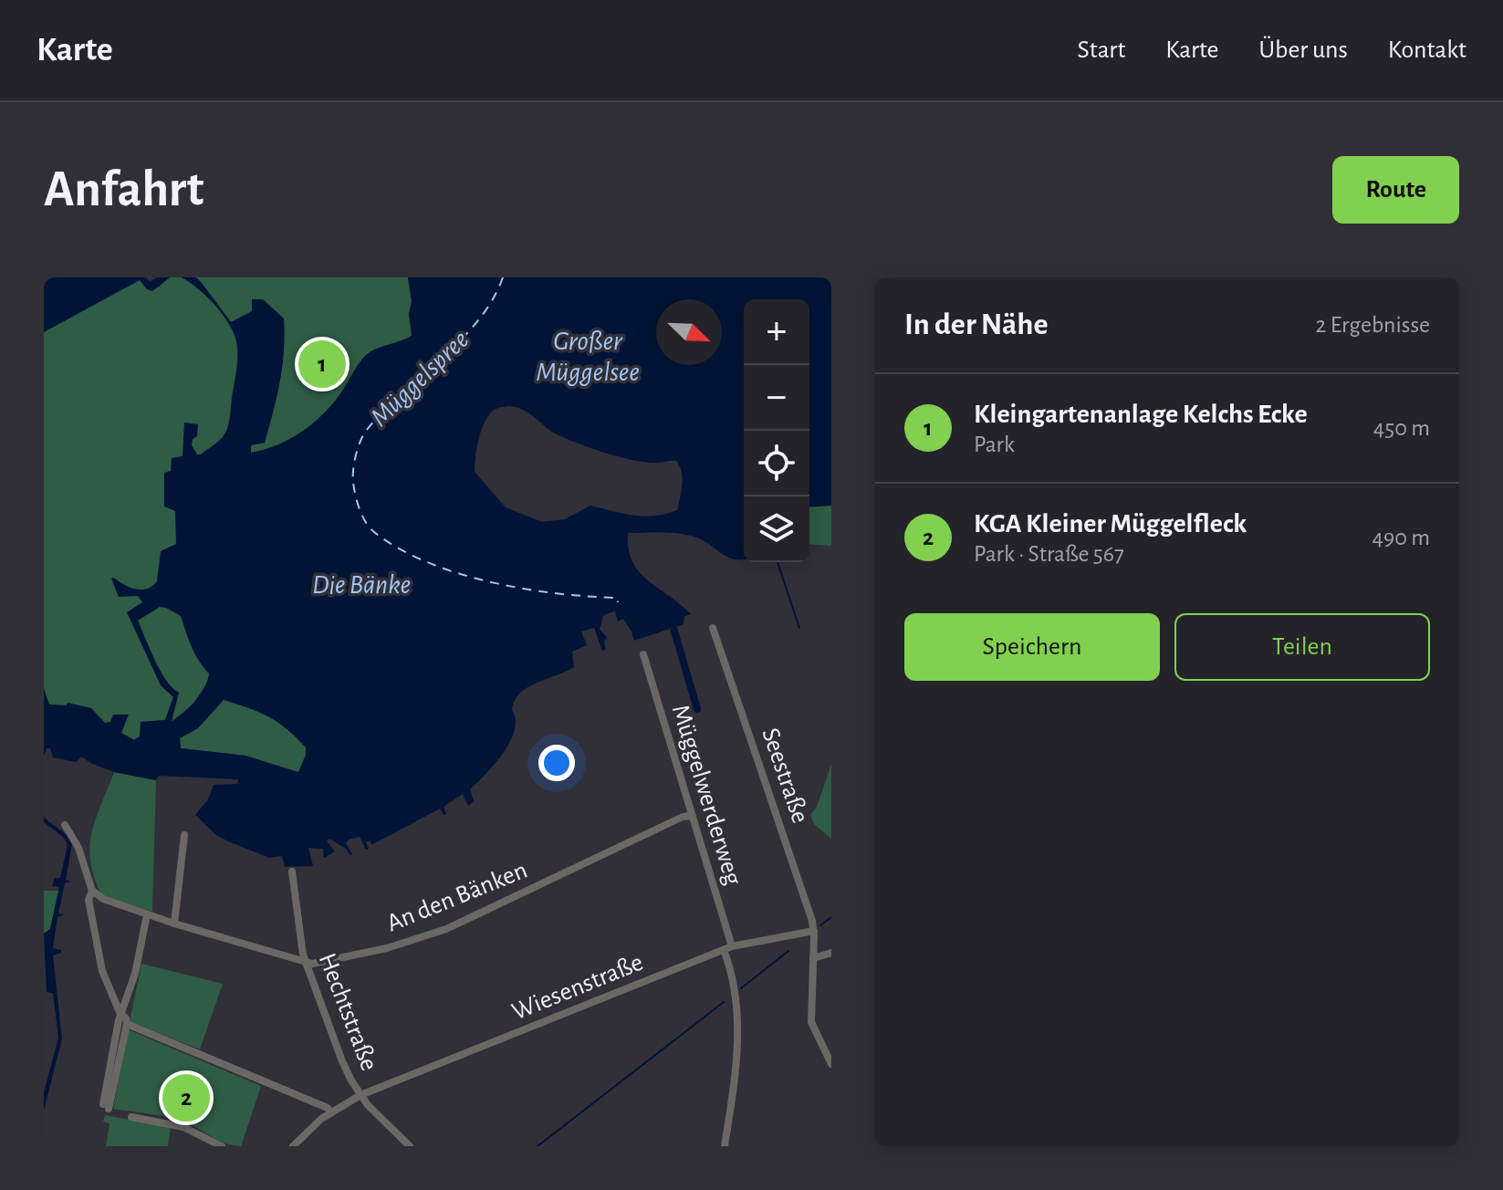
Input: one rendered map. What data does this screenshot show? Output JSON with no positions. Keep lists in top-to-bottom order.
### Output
{
  "streets": {
    "street": [
      "Seestraße",
      "Müggelwerderweg",
      "An den Bänken",
      "Wiesenstraße",
      "Hechtstraße"
    ]
  },
  "crossings": [
    ["Seestraße", "Wiesenstraße"],
    ["Müggelwerderweg", "An den Bänken"],
    ["Müggelwerderweg", "Wiesenstraße"],
    ["An den Bänken", "Hechtstraße"],
    ["Wiesenstraße", "Hechtstraße"]
  ],
  "water": ["Großer Müggelsee", "Müggelspree", "Die Bänke"],
  "north": "bottom right",
  "page": {
    "header": "Karte",
    "nav": [
      "Start",
      "Karte",
      "Über uns",
      "Kontakt"
    ],
    "buttons": [
      "Route",
      ["Speichern", "Teilen"]
    ],
    "title": "Anfahrt",
    "heading": ["In der Nähe", "2 Ergebnisse"],
    "map_buttons": ["+", "−"],
    "pins": ["1", "2"],
    "list": [
      {
        "mark": "1",
        "name": "Kleingartenanlage Kelchs Ecke",
        "note": "Park",
        "value": "450 m"
      },
      {
        "mark": "2",
        "name": "KGA Kleiner Müggelfleck",
        "note": "Park · Straße 567",
        "value": "490 m"
      }
    ]
  }
}
